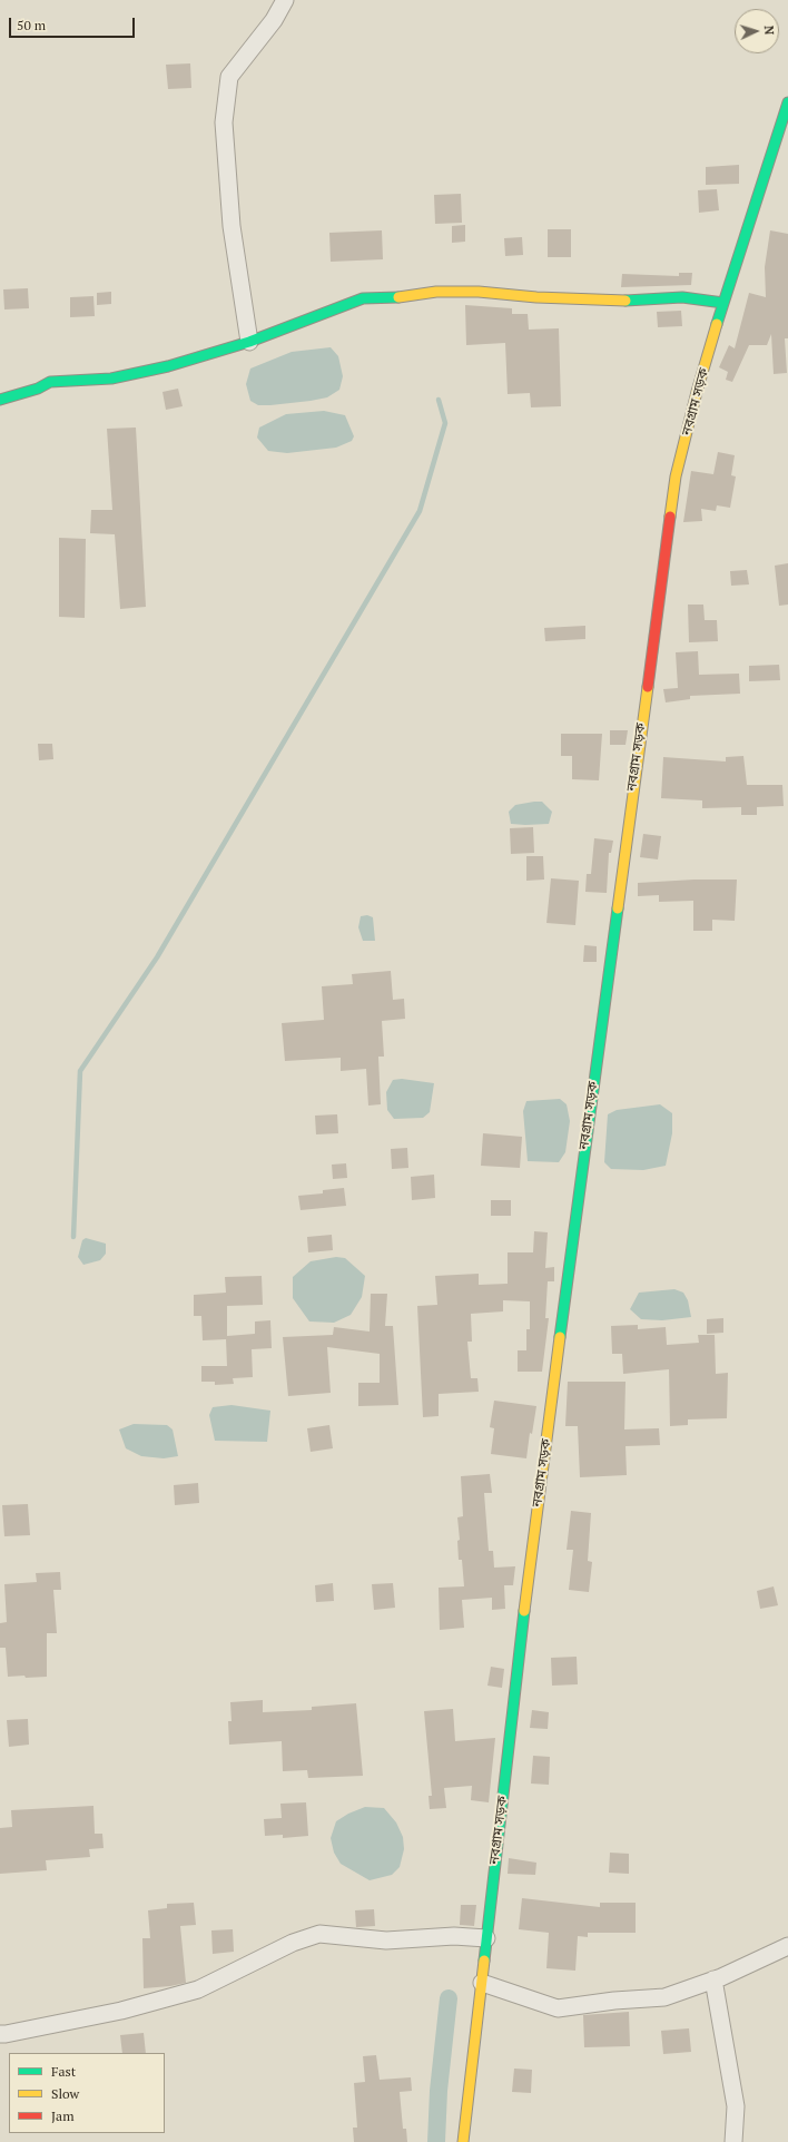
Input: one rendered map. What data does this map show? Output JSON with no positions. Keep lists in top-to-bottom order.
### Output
{
  "streets": {
    "main road": ["নবগ্রাম সড়ক"]
  },
  "legend": ["Fast", "Slow", "Jam"],
  "scale_bar": "50 m",
  "north": "right"
}
